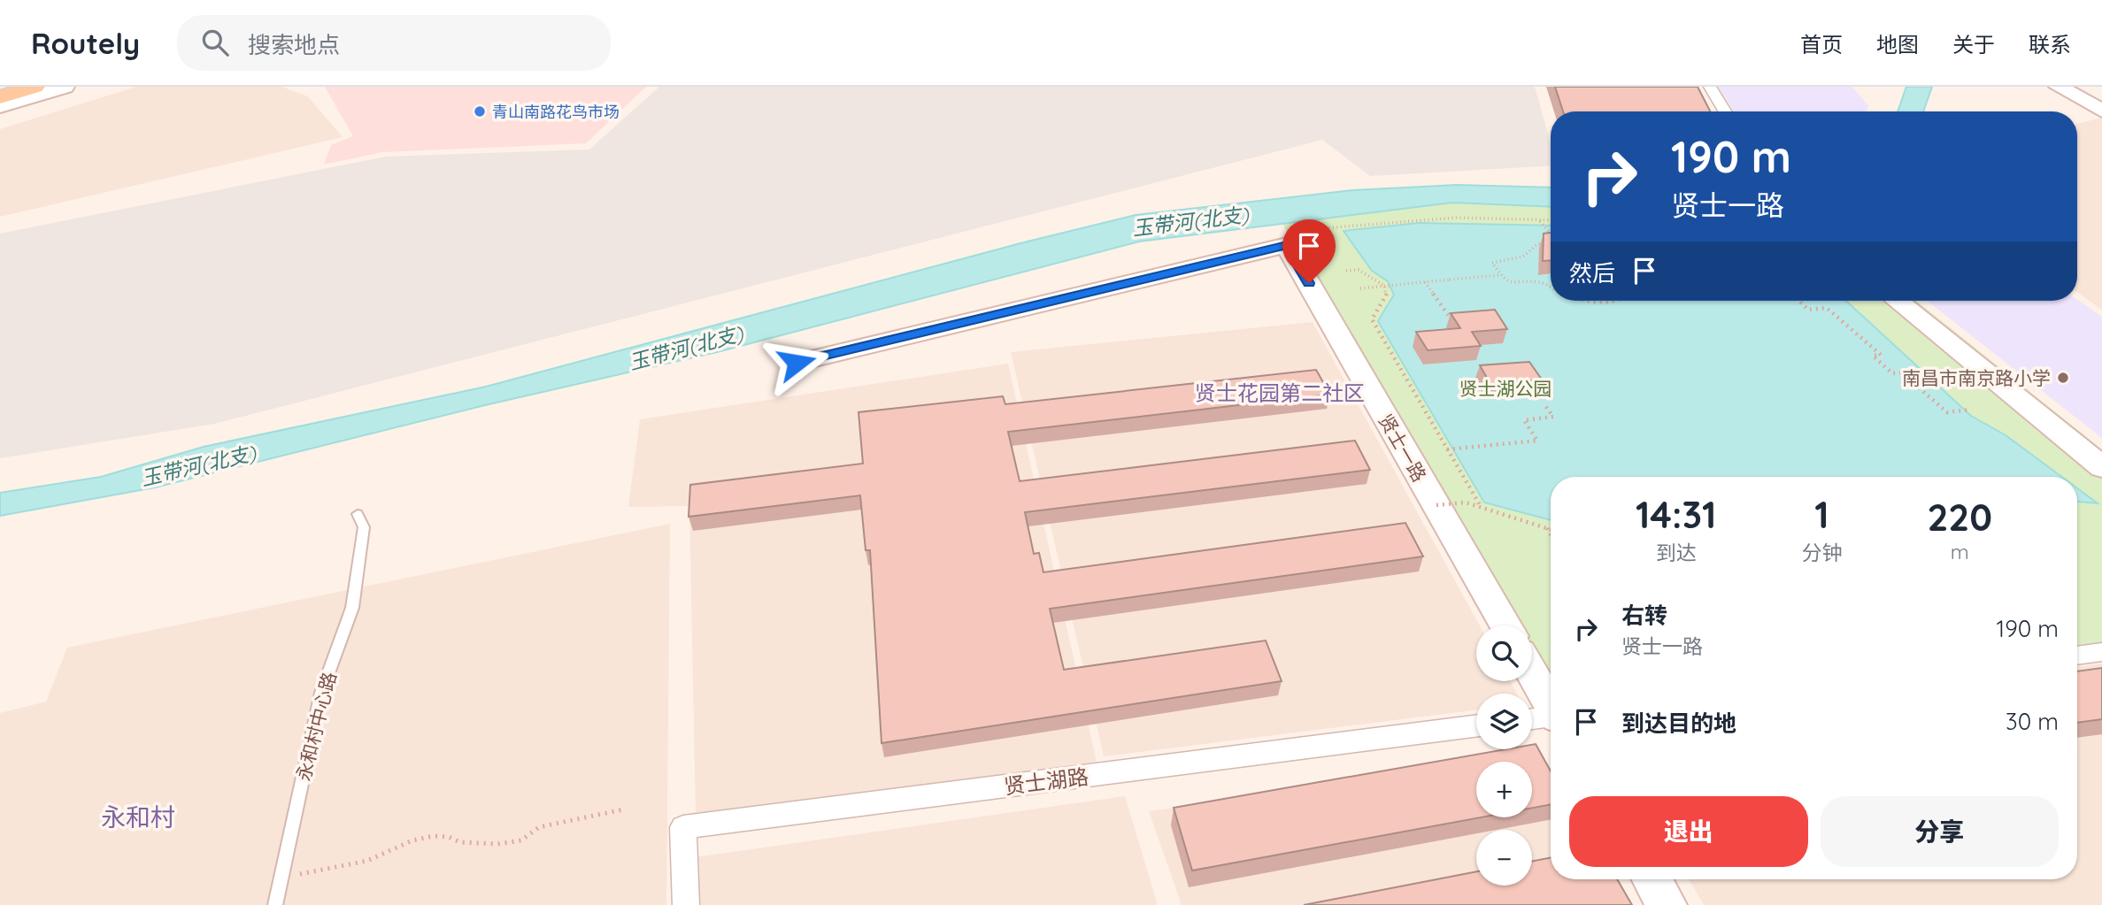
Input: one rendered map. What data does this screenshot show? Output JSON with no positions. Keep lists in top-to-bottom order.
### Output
{
  "streets": {
    "street": ["贤士一路", "贤士湖路"],
    "lane": ["永和村中心路"]
  },
  "districts": ["贤士花园第二社区", "永和村"],
  "water": ["玉带河(北支)"],
  "parks": ["贤士湖公园"],
  "places": ["青山南路花鸟市场", "南昌市南京路小学"],
  "page": {
    "header": "Routely",
    "search": "搜索地点",
    "nav": [
      "首页",
      "地图",
      "关于",
      "联系"
    ],
    "turn": ["190 m", "贤士一路"],
    "then": "然后",
    "eta": [
      "14:31",
      "到达",
      "1",
      "分钟",
      "220",
      "m"
    ],
    "list": [
      {
        "name": "右转",
        "note": "贤士一路",
        "value": "190 m"
      },
      {
        "name": "到达目的地",
        "value": "30 m"
      }
    ],
    "map_buttons": ["+", "−"],
    "buttons": ["退出", "分享"]
  }
}
